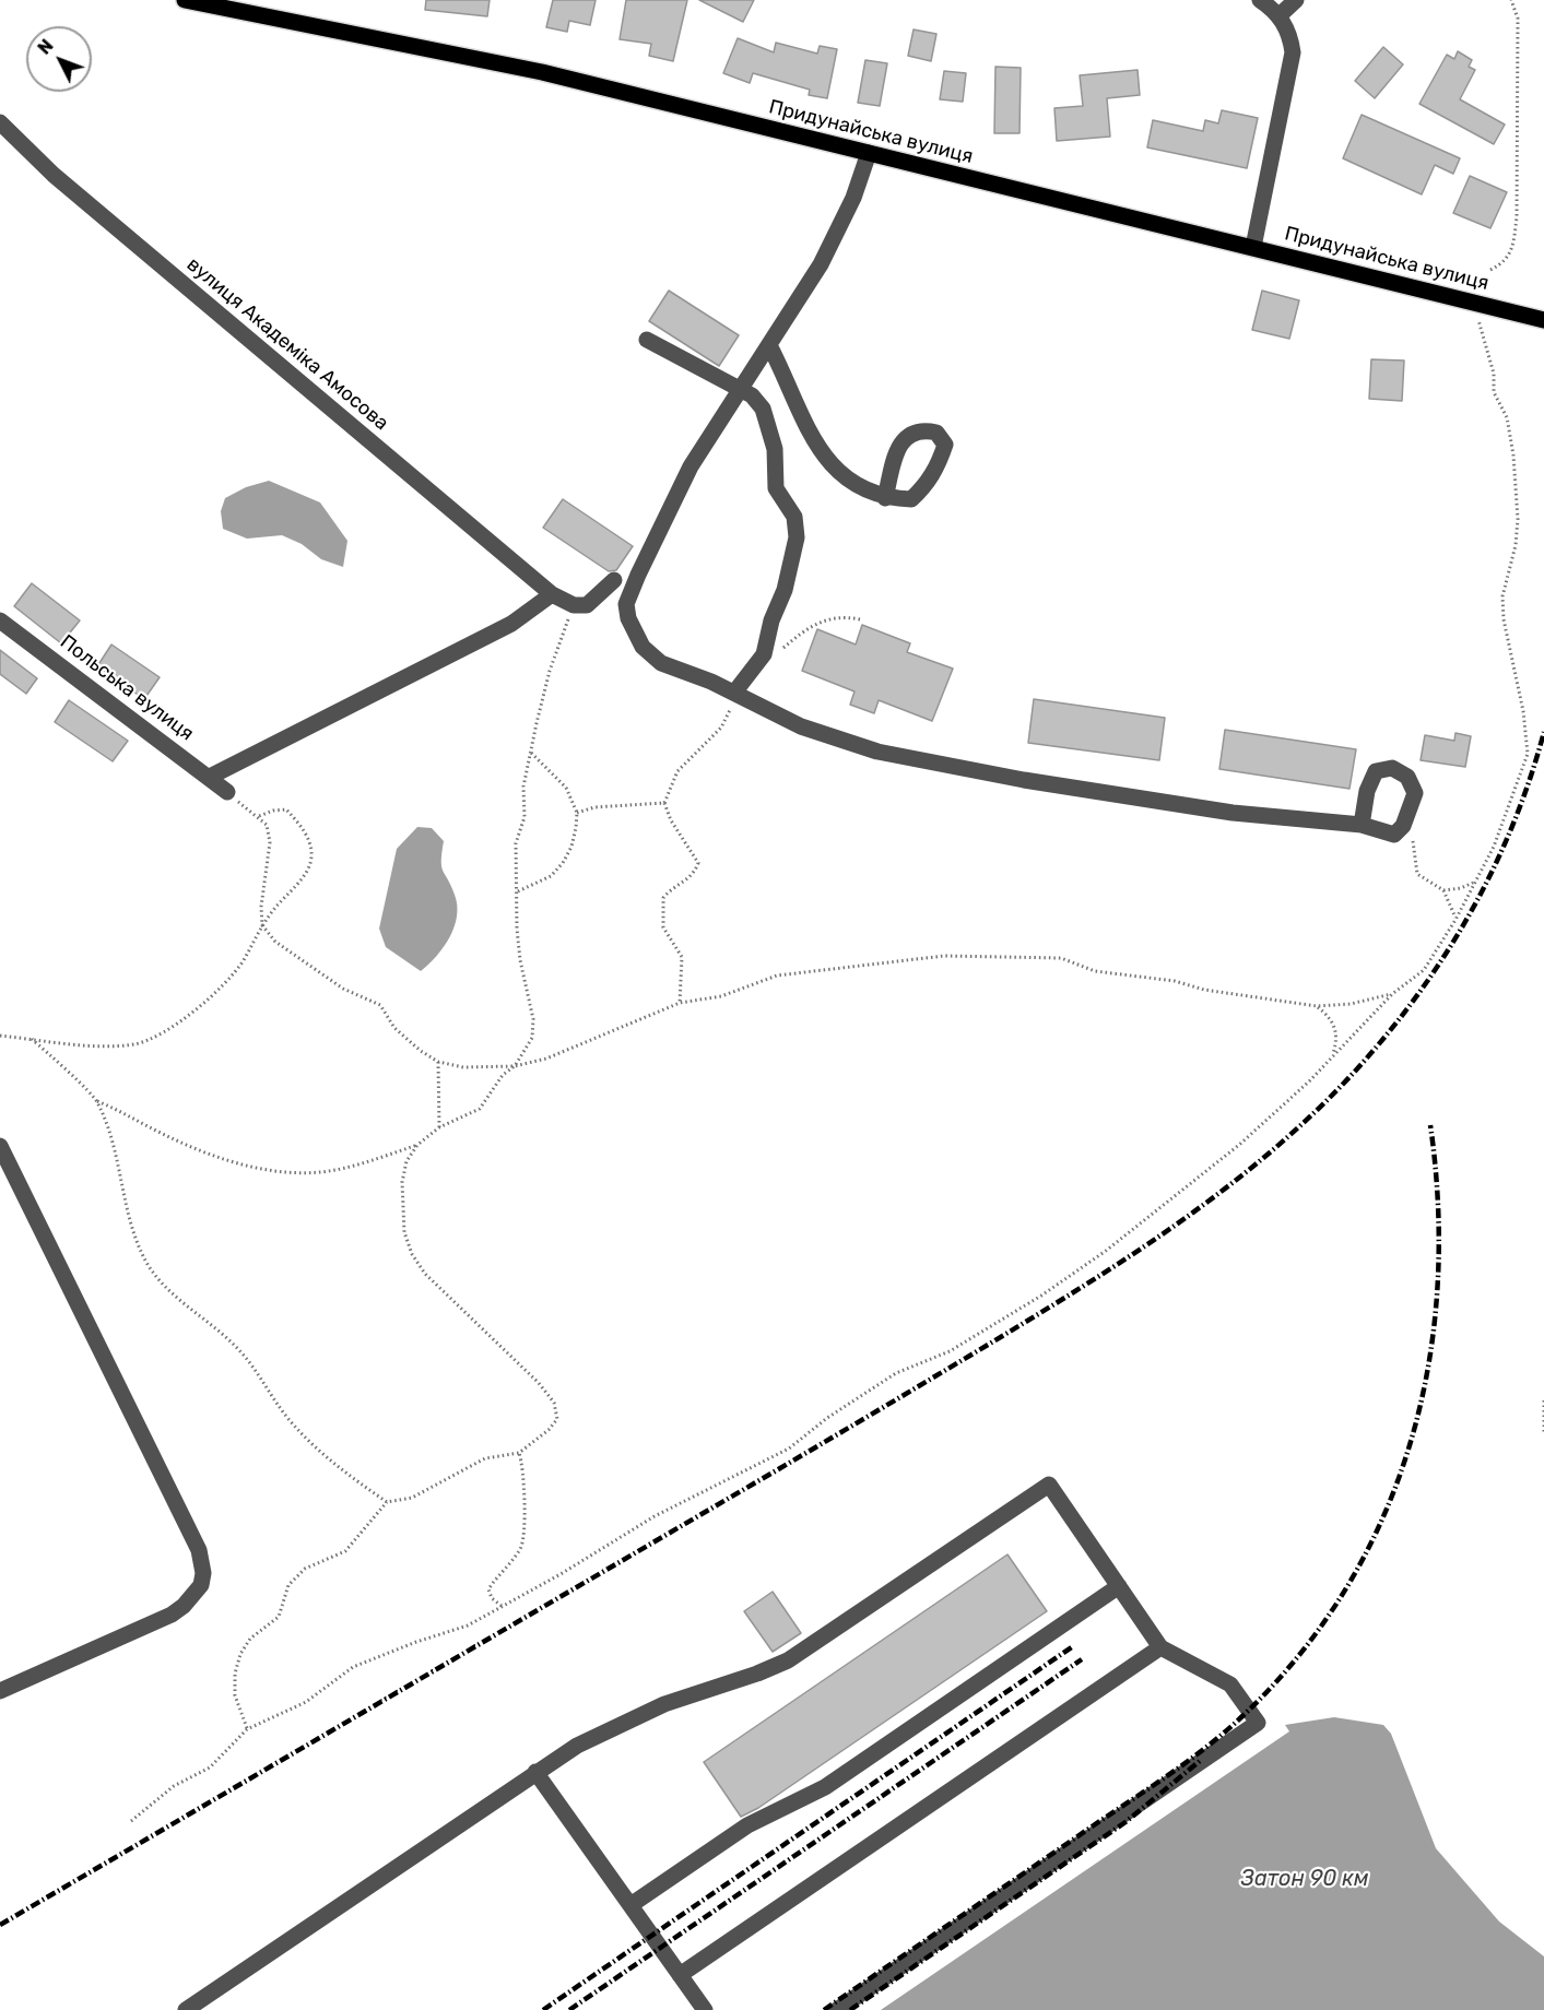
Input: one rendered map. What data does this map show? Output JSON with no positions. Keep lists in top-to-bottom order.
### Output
{
  "streets": {
    "main road": ["Придунайська вулиця"],
    "street": ["вулиця Академіка Амосова", "Польська вулиця"]
  },
  "water": ["Затон 90 км"],
  "north": "top left"
}
